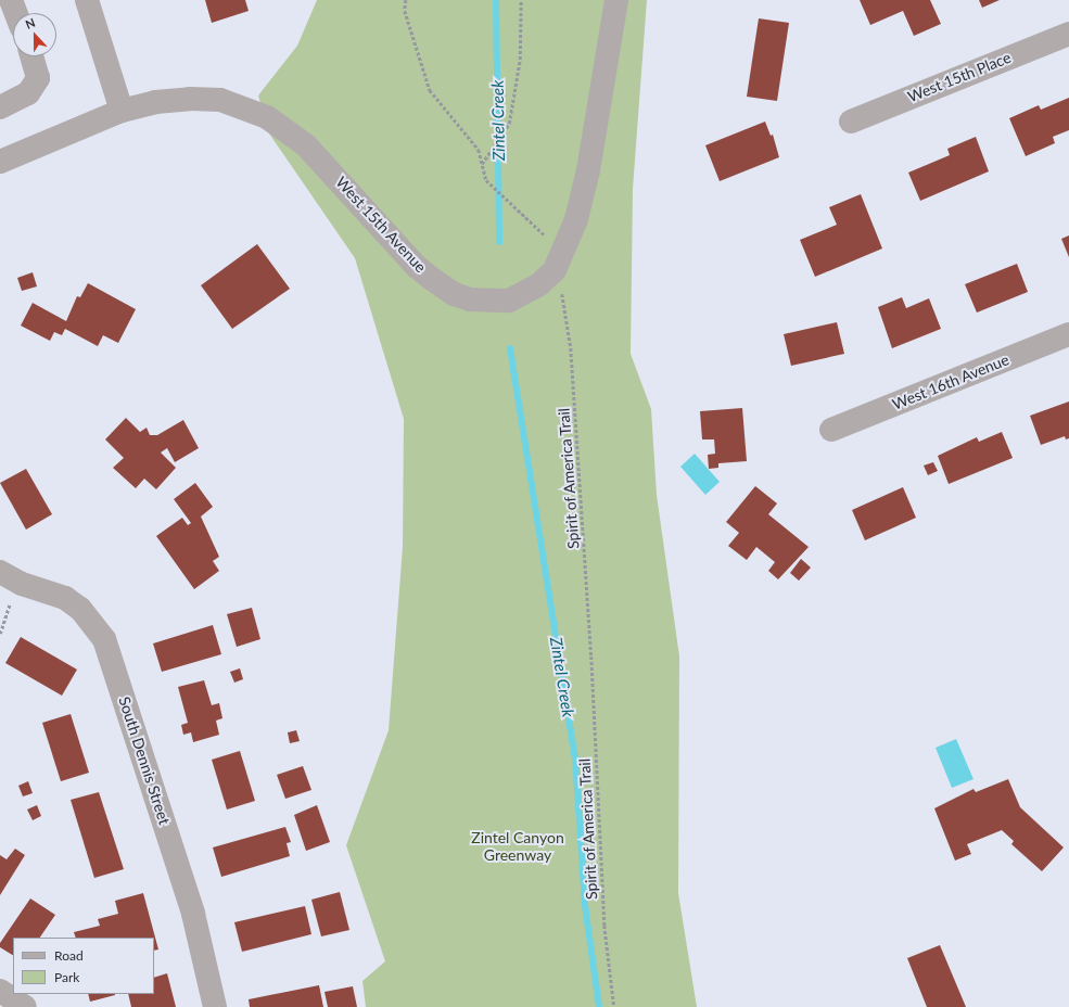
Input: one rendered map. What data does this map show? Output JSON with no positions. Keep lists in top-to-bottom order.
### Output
{
  "streets": {
    "street": [
      "West 15th Place",
      "West 15th Avenue",
      "West 16th Avenue",
      "South Dennis Street"
    ],
    "path": ["Spirit of America Trail"]
  },
  "crossings": [
    ["West 15th Avenue", "Spirit of America Trail"]
  ],
  "water": ["Zintel Creek"],
  "parks": ["Zintel Canyon Greenway"],
  "legend": ["Road", "Park"],
  "north": "top"
}
